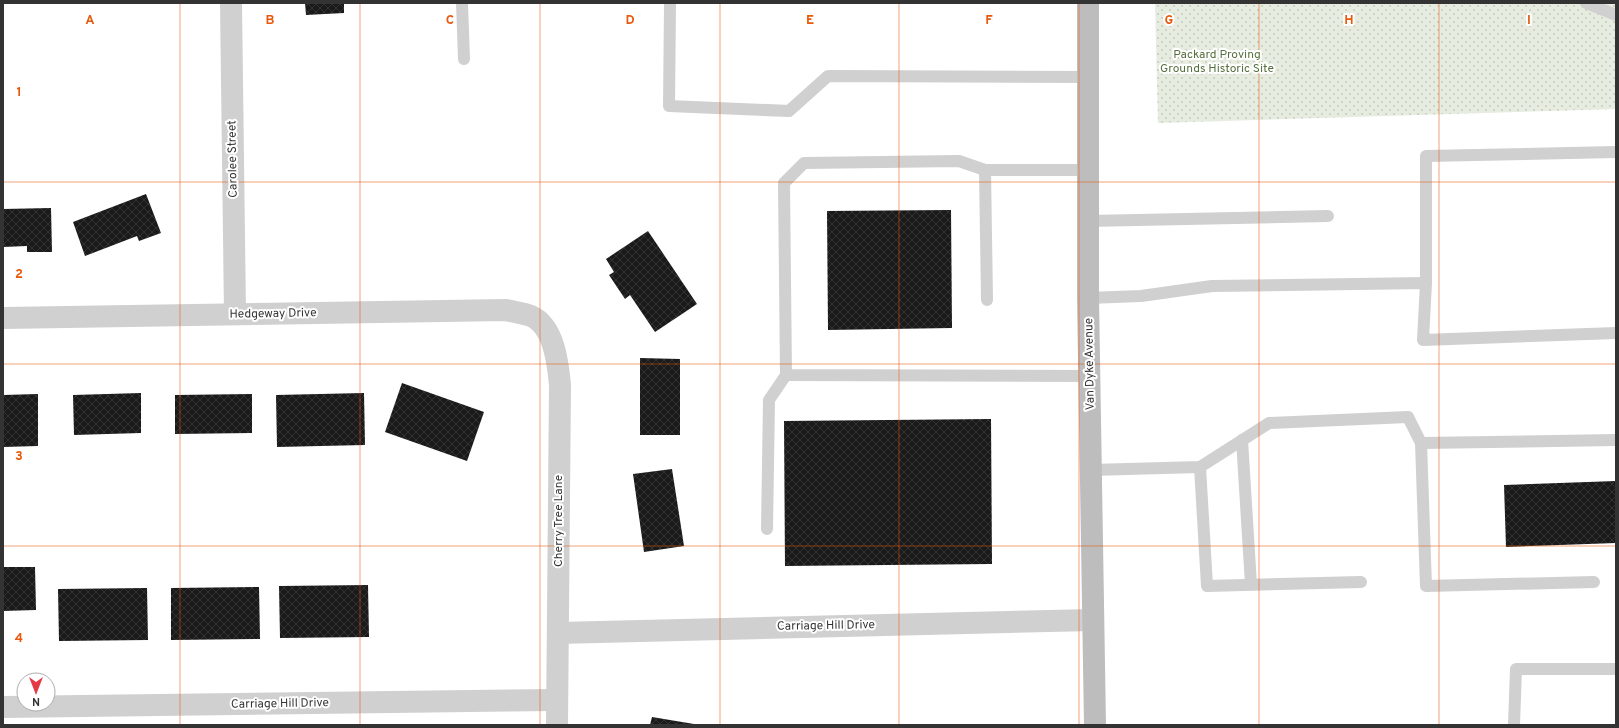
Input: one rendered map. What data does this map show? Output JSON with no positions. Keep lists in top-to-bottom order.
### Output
{
  "streets": {
    "main road": ["Van Dyke Avenue"],
    "street": [
      "Carolee Street",
      "Hedgeway Drive",
      "Cherry Tree Lane",
      "Carriage Hill Drive"
    ]
  },
  "crossings": [
    ["Carolee Street", "Hedgeway Drive"],
    ["Hedgeway Drive", "Cherry Tree Lane"],
    ["Van Dyke Avenue", "Carriage Hill Drive"],
    ["Cherry Tree Lane", "Carriage Hill Drive"]
  ],
  "parks": ["Packard Proving Grounds Historic Site"],
  "north": "bottom",
  "grid": {
    "columns": [
      "A",
      "B",
      "C",
      "D",
      "E",
      "F",
      "G",
      "H",
      "I"
    ],
    "rows": [
      "1",
      "2",
      "3",
      "4"
    ]
  }
}
